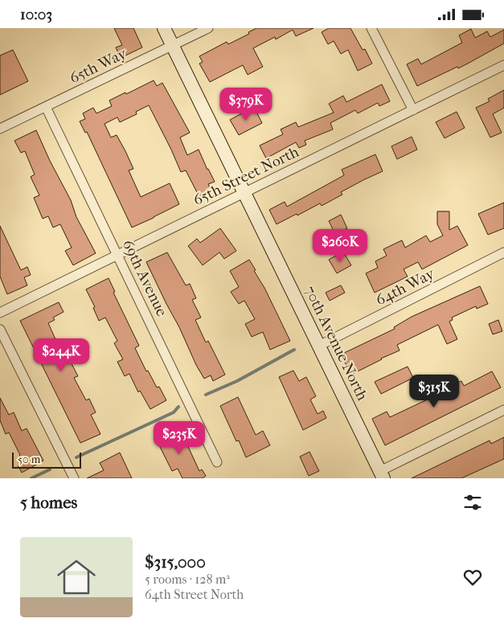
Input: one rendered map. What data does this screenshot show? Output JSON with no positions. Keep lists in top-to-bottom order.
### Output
{
  "streets": {
    "street": [
      "65th Way",
      "65th Street North",
      "69th Avenue",
      "64th Way",
      "70th Avenue North"
    ]
  },
  "crossings": [
    ["65th Way", "69th Avenue"],
    ["65th Way", "70th Avenue North"],
    ["65th Street North", "69th Avenue"],
    ["65th Street North", "70th Avenue North"],
    ["64th Way", "70th Avenue North"]
  ],
  "scale_bar": "50 m",
  "page": {
    "status": "10:03",
    "price": [
      "$379K",
      "$260K",
      "$244K",
      "$315K",
      "$235K"
    ],
    "scale": "50 m",
    "heading": "5 homes",
    "list": [
      {
        "name": "$315,000",
        "note": "5 rooms · 128 m² · 64th Street North"
      }
    ]
  }
}
